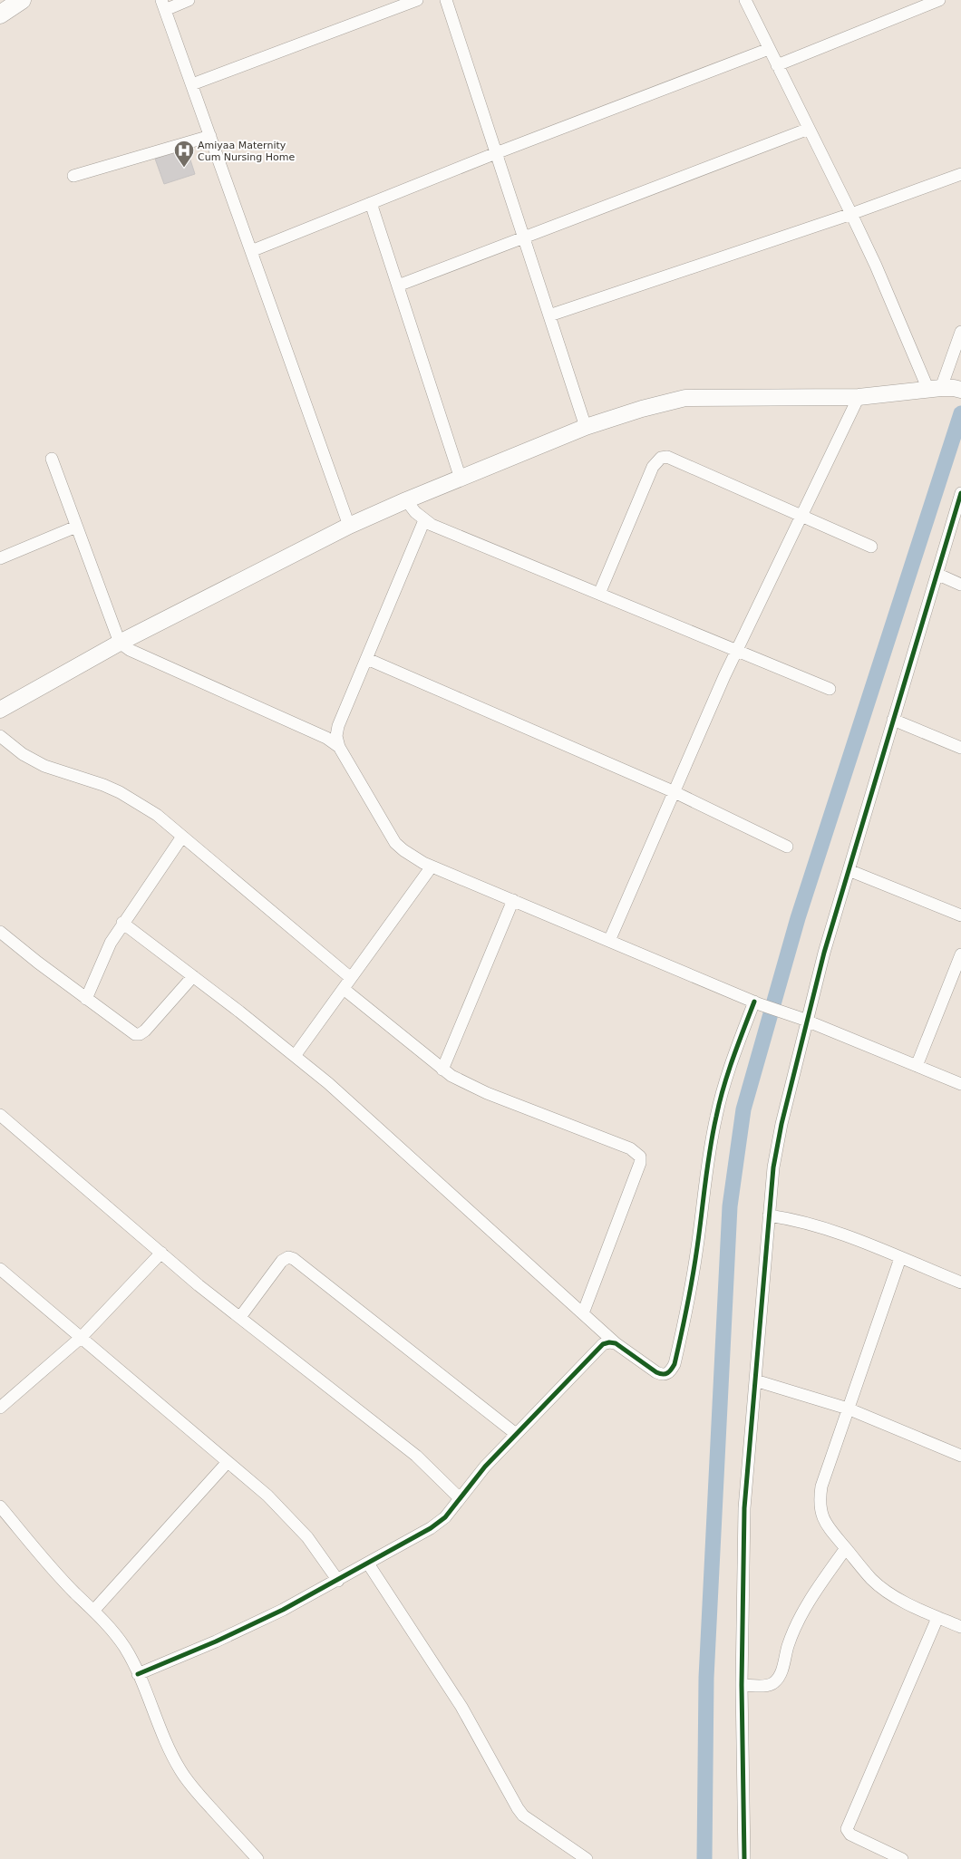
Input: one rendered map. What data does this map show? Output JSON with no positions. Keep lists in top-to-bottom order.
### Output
{
  "places": {
    "hospital": ["Amiyaa Maternity Cum Nursing Home"]
  }
}
